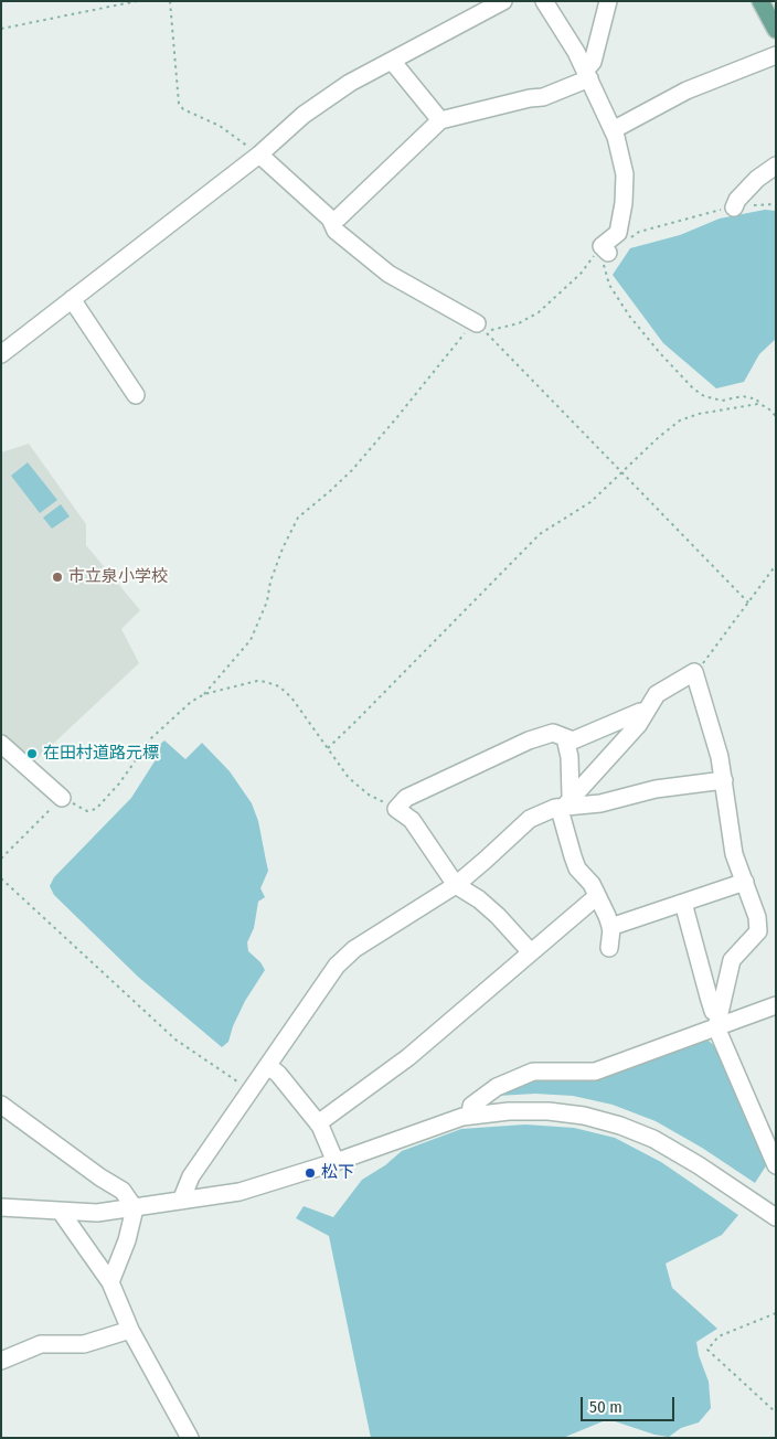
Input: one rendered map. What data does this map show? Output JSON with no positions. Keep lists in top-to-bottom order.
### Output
{
  "places": ["市立泉小学校", "在田村道路元標", "松下"],
  "scale_bar": "50 m"
}
